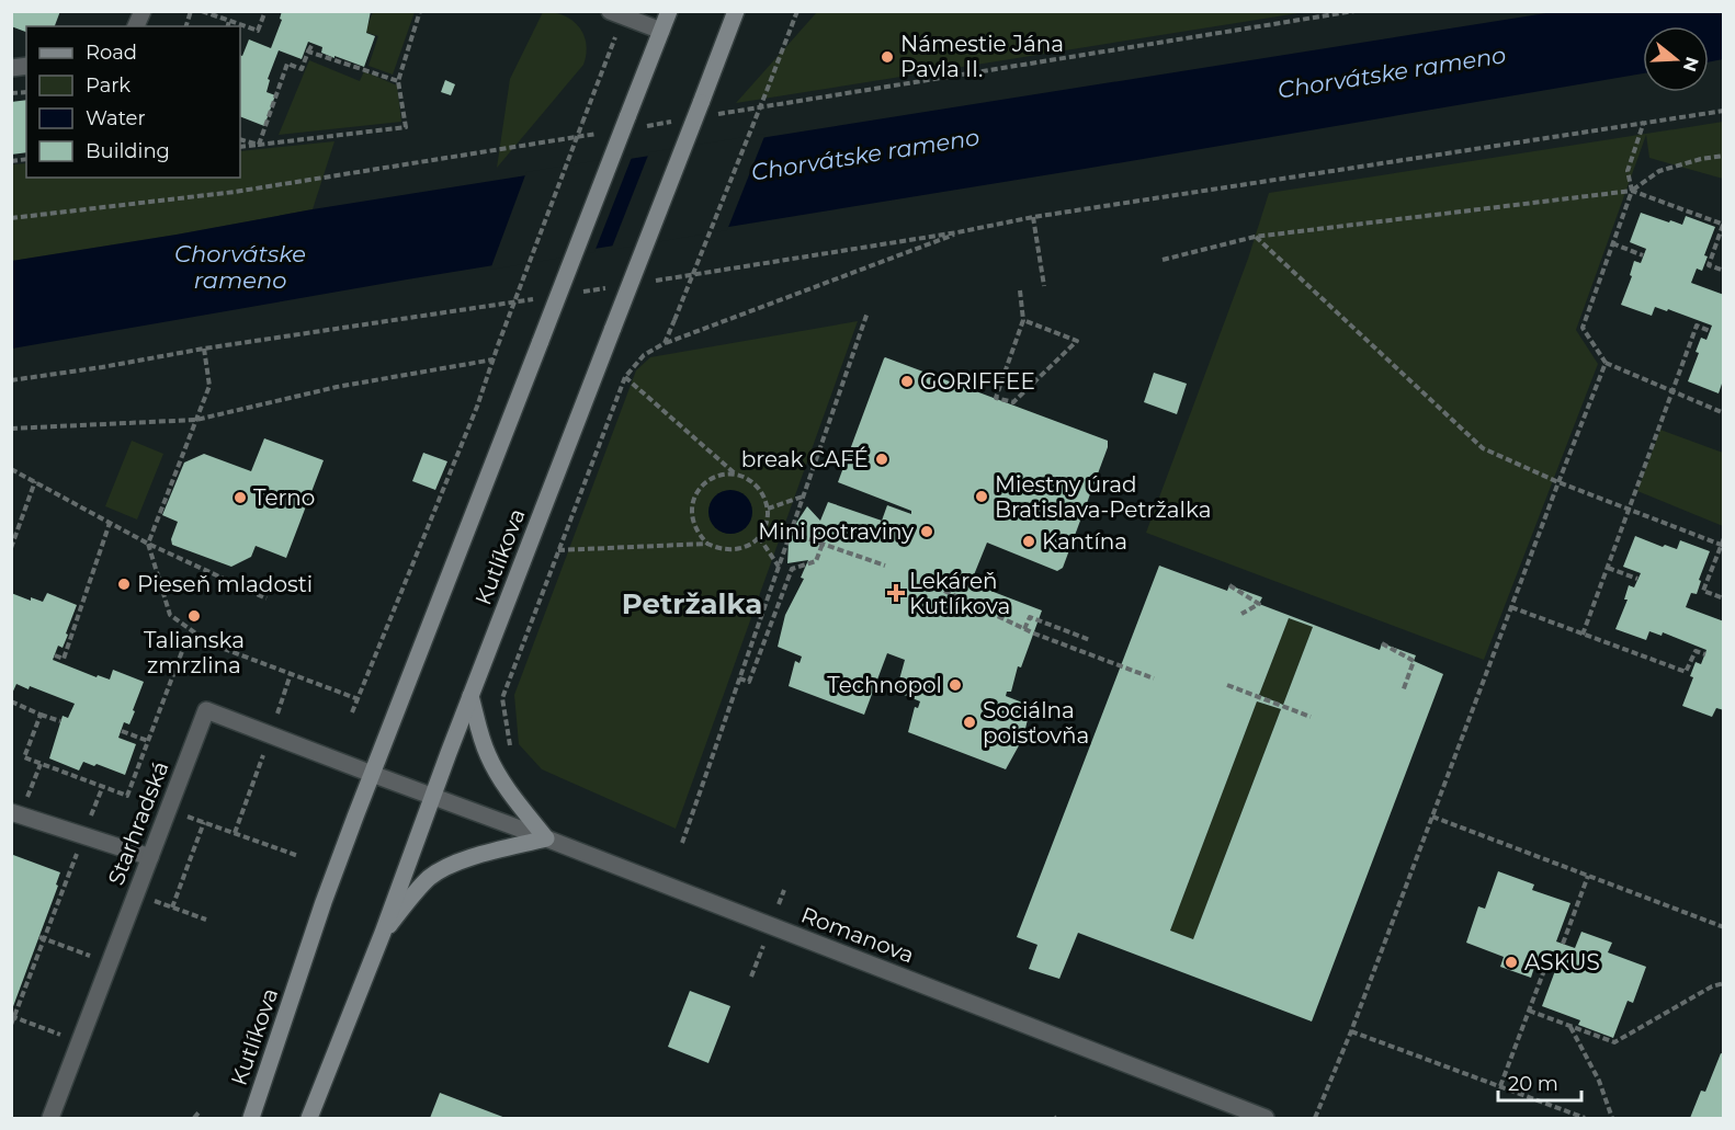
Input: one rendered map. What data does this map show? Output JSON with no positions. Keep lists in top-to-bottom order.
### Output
{
  "streets": {
    "main road": ["Kutlíkova"],
    "street": ["Starhradská", "Romanova"]
  },
  "crossings": [
    ["Kutlíkova", "Starhradská"],
    ["Kutlíkova", "Romanova"],
    ["Starhradská", "Romanova"]
  ],
  "districts": ["Petržalka"],
  "water": ["Chorvátske rameno"],
  "places": {
    "other": [
      "Námestie Jána Pavla II.",
      "GORIFFEE",
      "break CAFÉ",
      "Miestny úrad Bratislava-Petržalka",
      "Terno",
      "Mini potraviny",
      "Kantína",
      "Pieseň mladosti",
      "Talianska zmrzlina",
      "Technopol",
      "Sociálna poisťovňa",
      "ASKUS"
    ],
    "health": ["Lekáreň Kutlíkova"]
  },
  "legend": [
    "Road",
    "Park",
    "Water",
    "Building"
  ],
  "scale_bar": "20 m",
  "north": "right"
}
